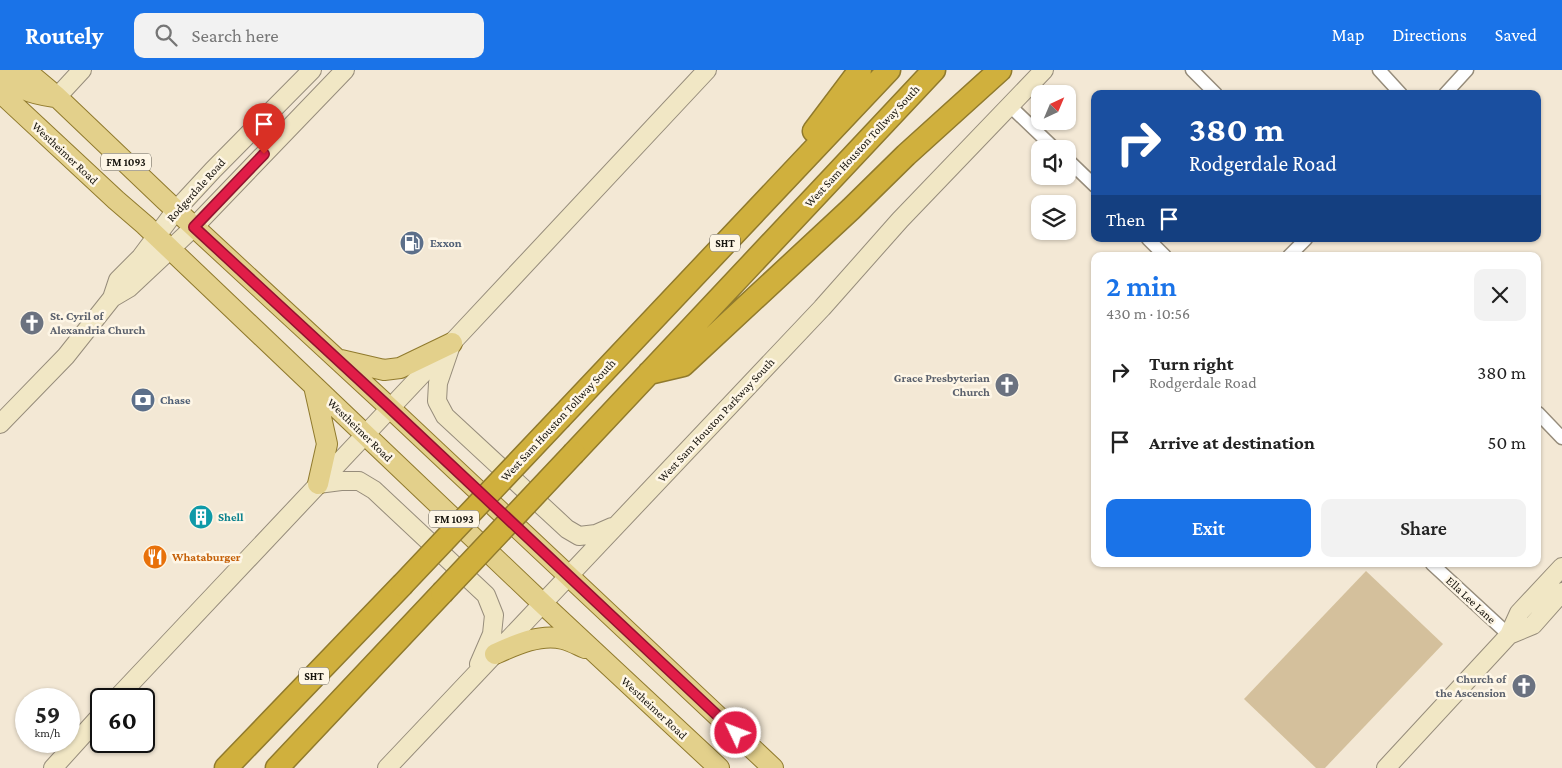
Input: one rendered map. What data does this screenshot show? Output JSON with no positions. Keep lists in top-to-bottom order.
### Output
{
  "streets": {
    "highway": ["West Sam Houston Tollway South", "SHT"],
    "main road": [
      "Westheimer Road",
      "FM 1093",
      "Rodgerdale Road",
      "West Sam Houston Parkway South"
    ],
    "street": ["Ella Lee Lane"]
  },
  "crossings": [
    ["Westheimer Road", "Rodgerdale Road"],
    ["Westheimer Road", "West Sam Houston Parkway South"],
    ["FM 1093", "Rodgerdale Road"],
    ["FM 1093", "West Sam Houston Parkway South"]
  ],
  "places": {
    "fuel station": ["Exxon"],
    "church": ["St. Cyril of Alexandria Church", "Grace Presbyterian Church", "Church of the Ascension"],
    "bank": ["Chase"],
    "building": ["Shell"],
    "restaurant": ["Whataburger"]
  },
  "north": "top right",
  "page": {
    "header": "Routely",
    "search": "Search here",
    "nav": ["Map", "Directions", "Saved"],
    "turn": ["380 m", "Rodgerdale Road"],
    "then": "Then",
    "heading": ["2 min", "430 m · 10:56"],
    "list": [
      {
        "name": "Turn right",
        "note": "Rodgerdale Road",
        "value": "380 m"
      },
      {
        "name": "Arrive at destination",
        "value": "50 m"
      }
    ],
    "buttons": ["Exit", "Share"],
    "speed": "59 km/h",
    "limit": "60"
  }
}
